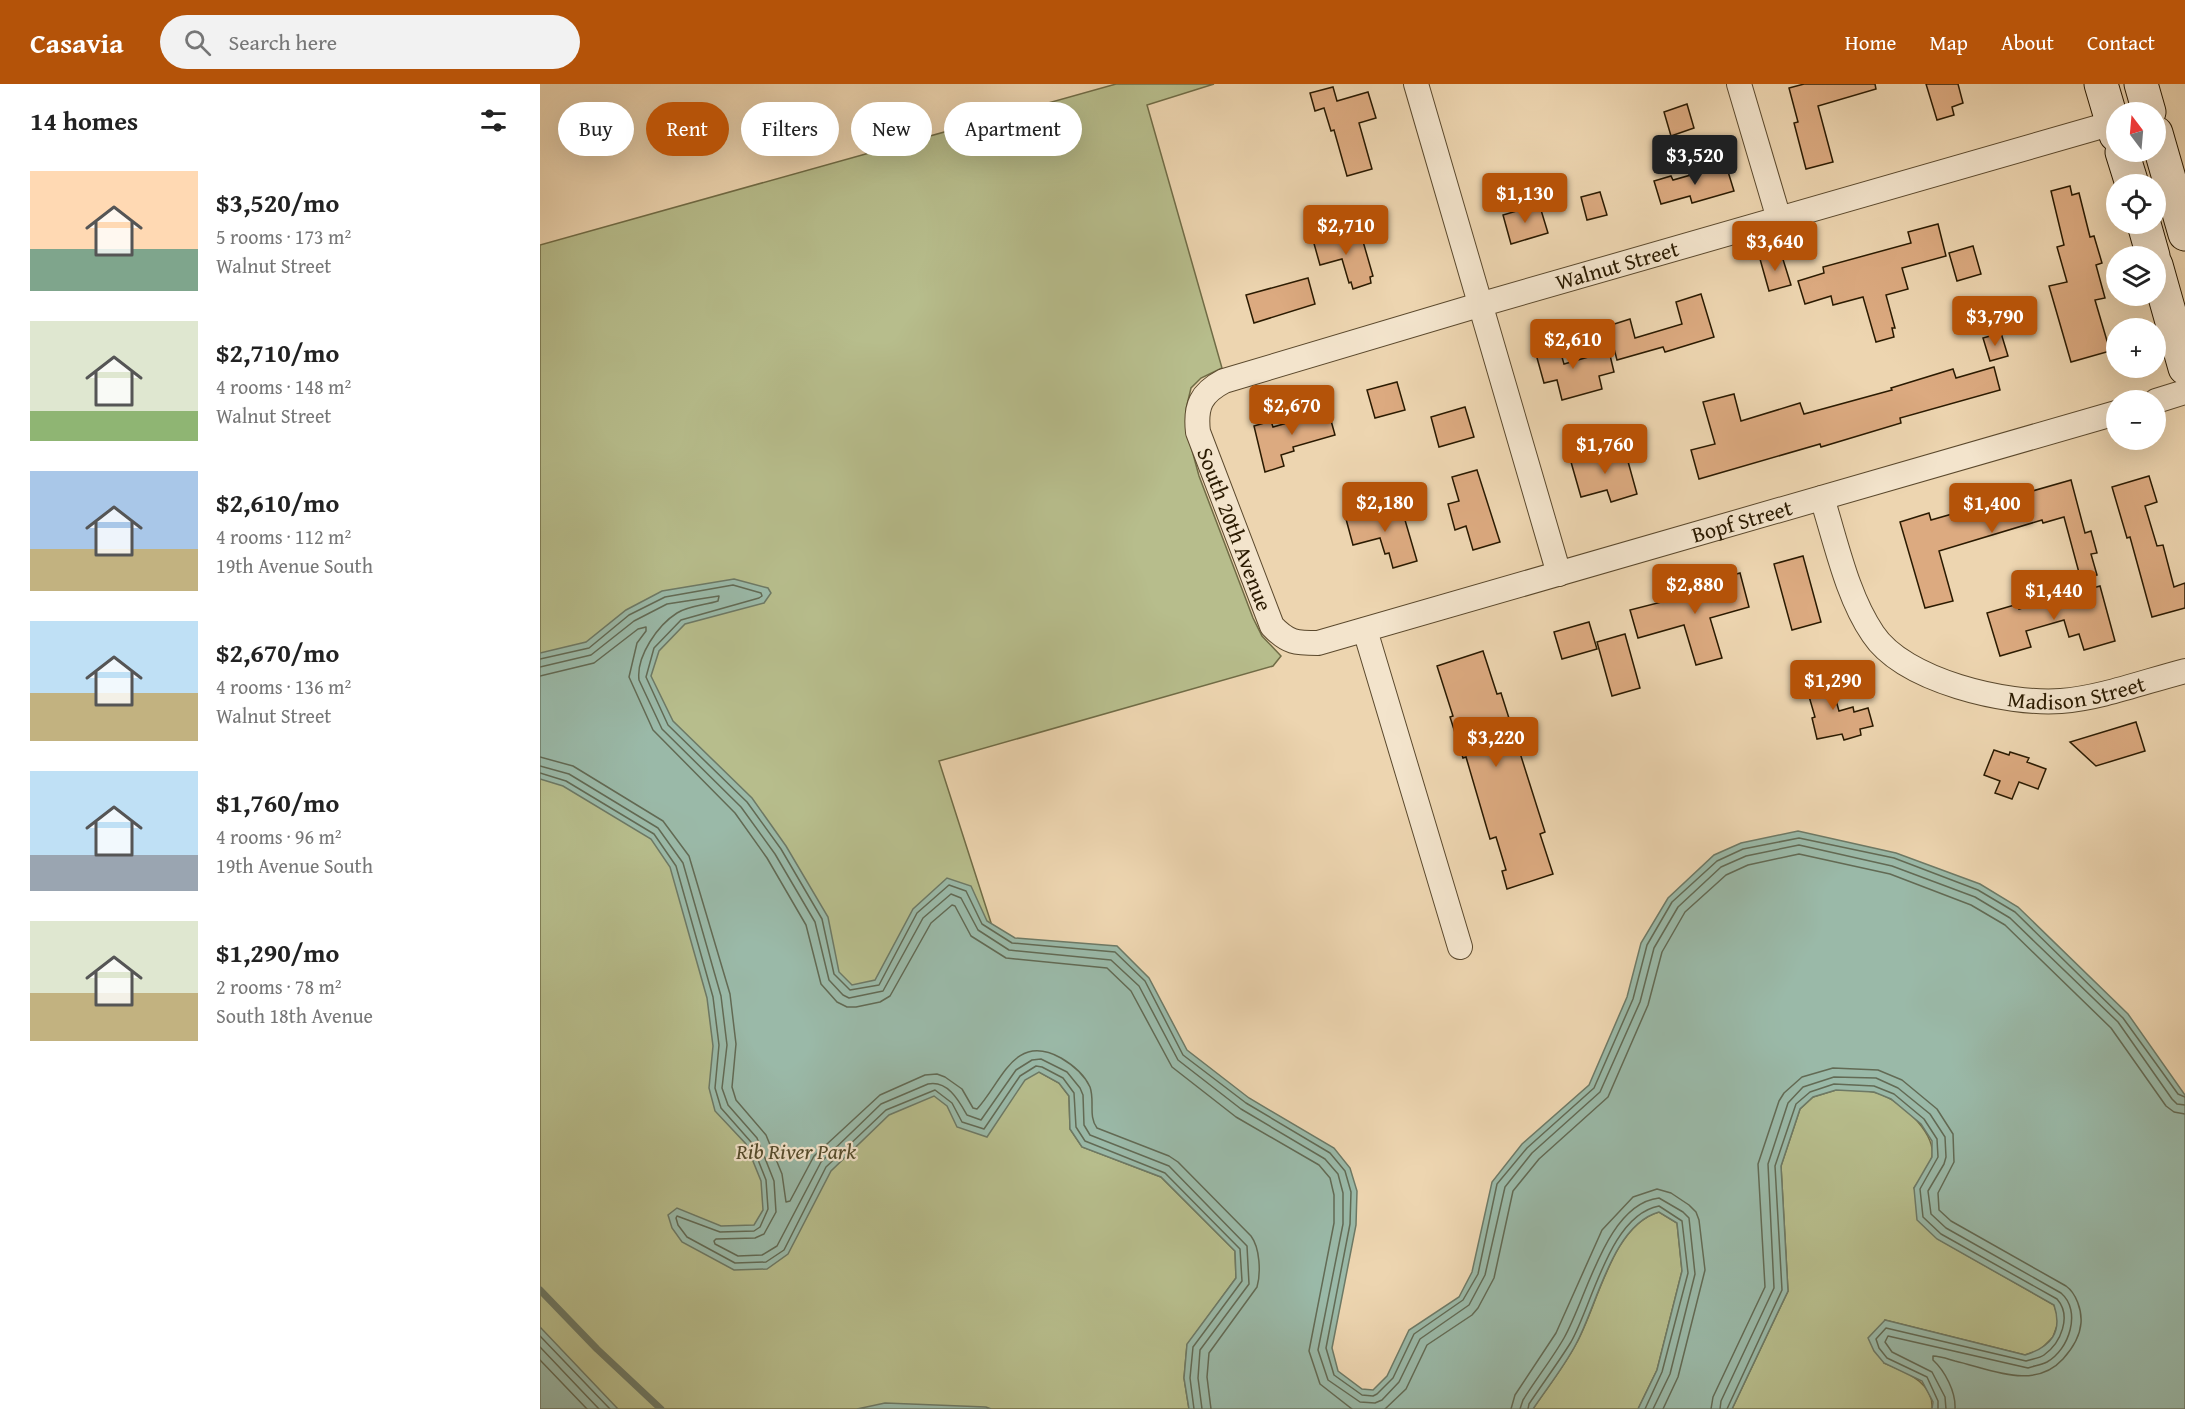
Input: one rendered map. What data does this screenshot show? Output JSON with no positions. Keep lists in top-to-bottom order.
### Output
{
  "streets": {
    "street": [
      "Walnut Street",
      "Bopf Street",
      "South 20th Avenue",
      "Madison Street"
    ]
  },
  "crossings": [
    ["Walnut Street", "South 20th Avenue"],
    ["Bopf Street", "South 20th Avenue"],
    ["Bopf Street", "Madison Street"]
  ],
  "parks": ["Rib River Park"],
  "north": "top",
  "page": {
    "header": "Casavia",
    "search": "Search here",
    "nav": [
      "Home",
      "Map",
      "About",
      "Contact"
    ],
    "heading": "14 homes",
    "map_buttons": ["+", "−"],
    "chip": [
      "Buy",
      "Rent",
      "Filters",
      "New",
      "Apartment"
    ],
    "price": [
      "$3,520",
      "$1,130",
      "$2,710",
      "$3,640",
      "$3,790",
      "$2,610",
      "$2,670",
      "$1,760",
      "$2,180",
      "$1,400",
      "$2,880",
      "$1,440",
      "$1,290",
      "$3,220"
    ],
    "list": [
      {
        "name": "$3,520/mo",
        "note": "5 rooms · 173 m² · Walnut Street"
      },
      {
        "name": "$2,710/mo",
        "note": "4 rooms · 148 m² · Walnut Street"
      },
      {
        "name": "$2,610/mo",
        "note": "4 rooms · 112 m² · 19th Avenue South"
      },
      {
        "name": "$2,670/mo",
        "note": "4 rooms · 136 m² · Walnut Street"
      },
      {
        "name": "$1,760/mo",
        "note": "4 rooms · 96 m² · 19th Avenue South"
      },
      {
        "name": "$1,290/mo",
        "note": "2 rooms · 78 m² · South 18th Avenue"
      }
    ]
  }
}
